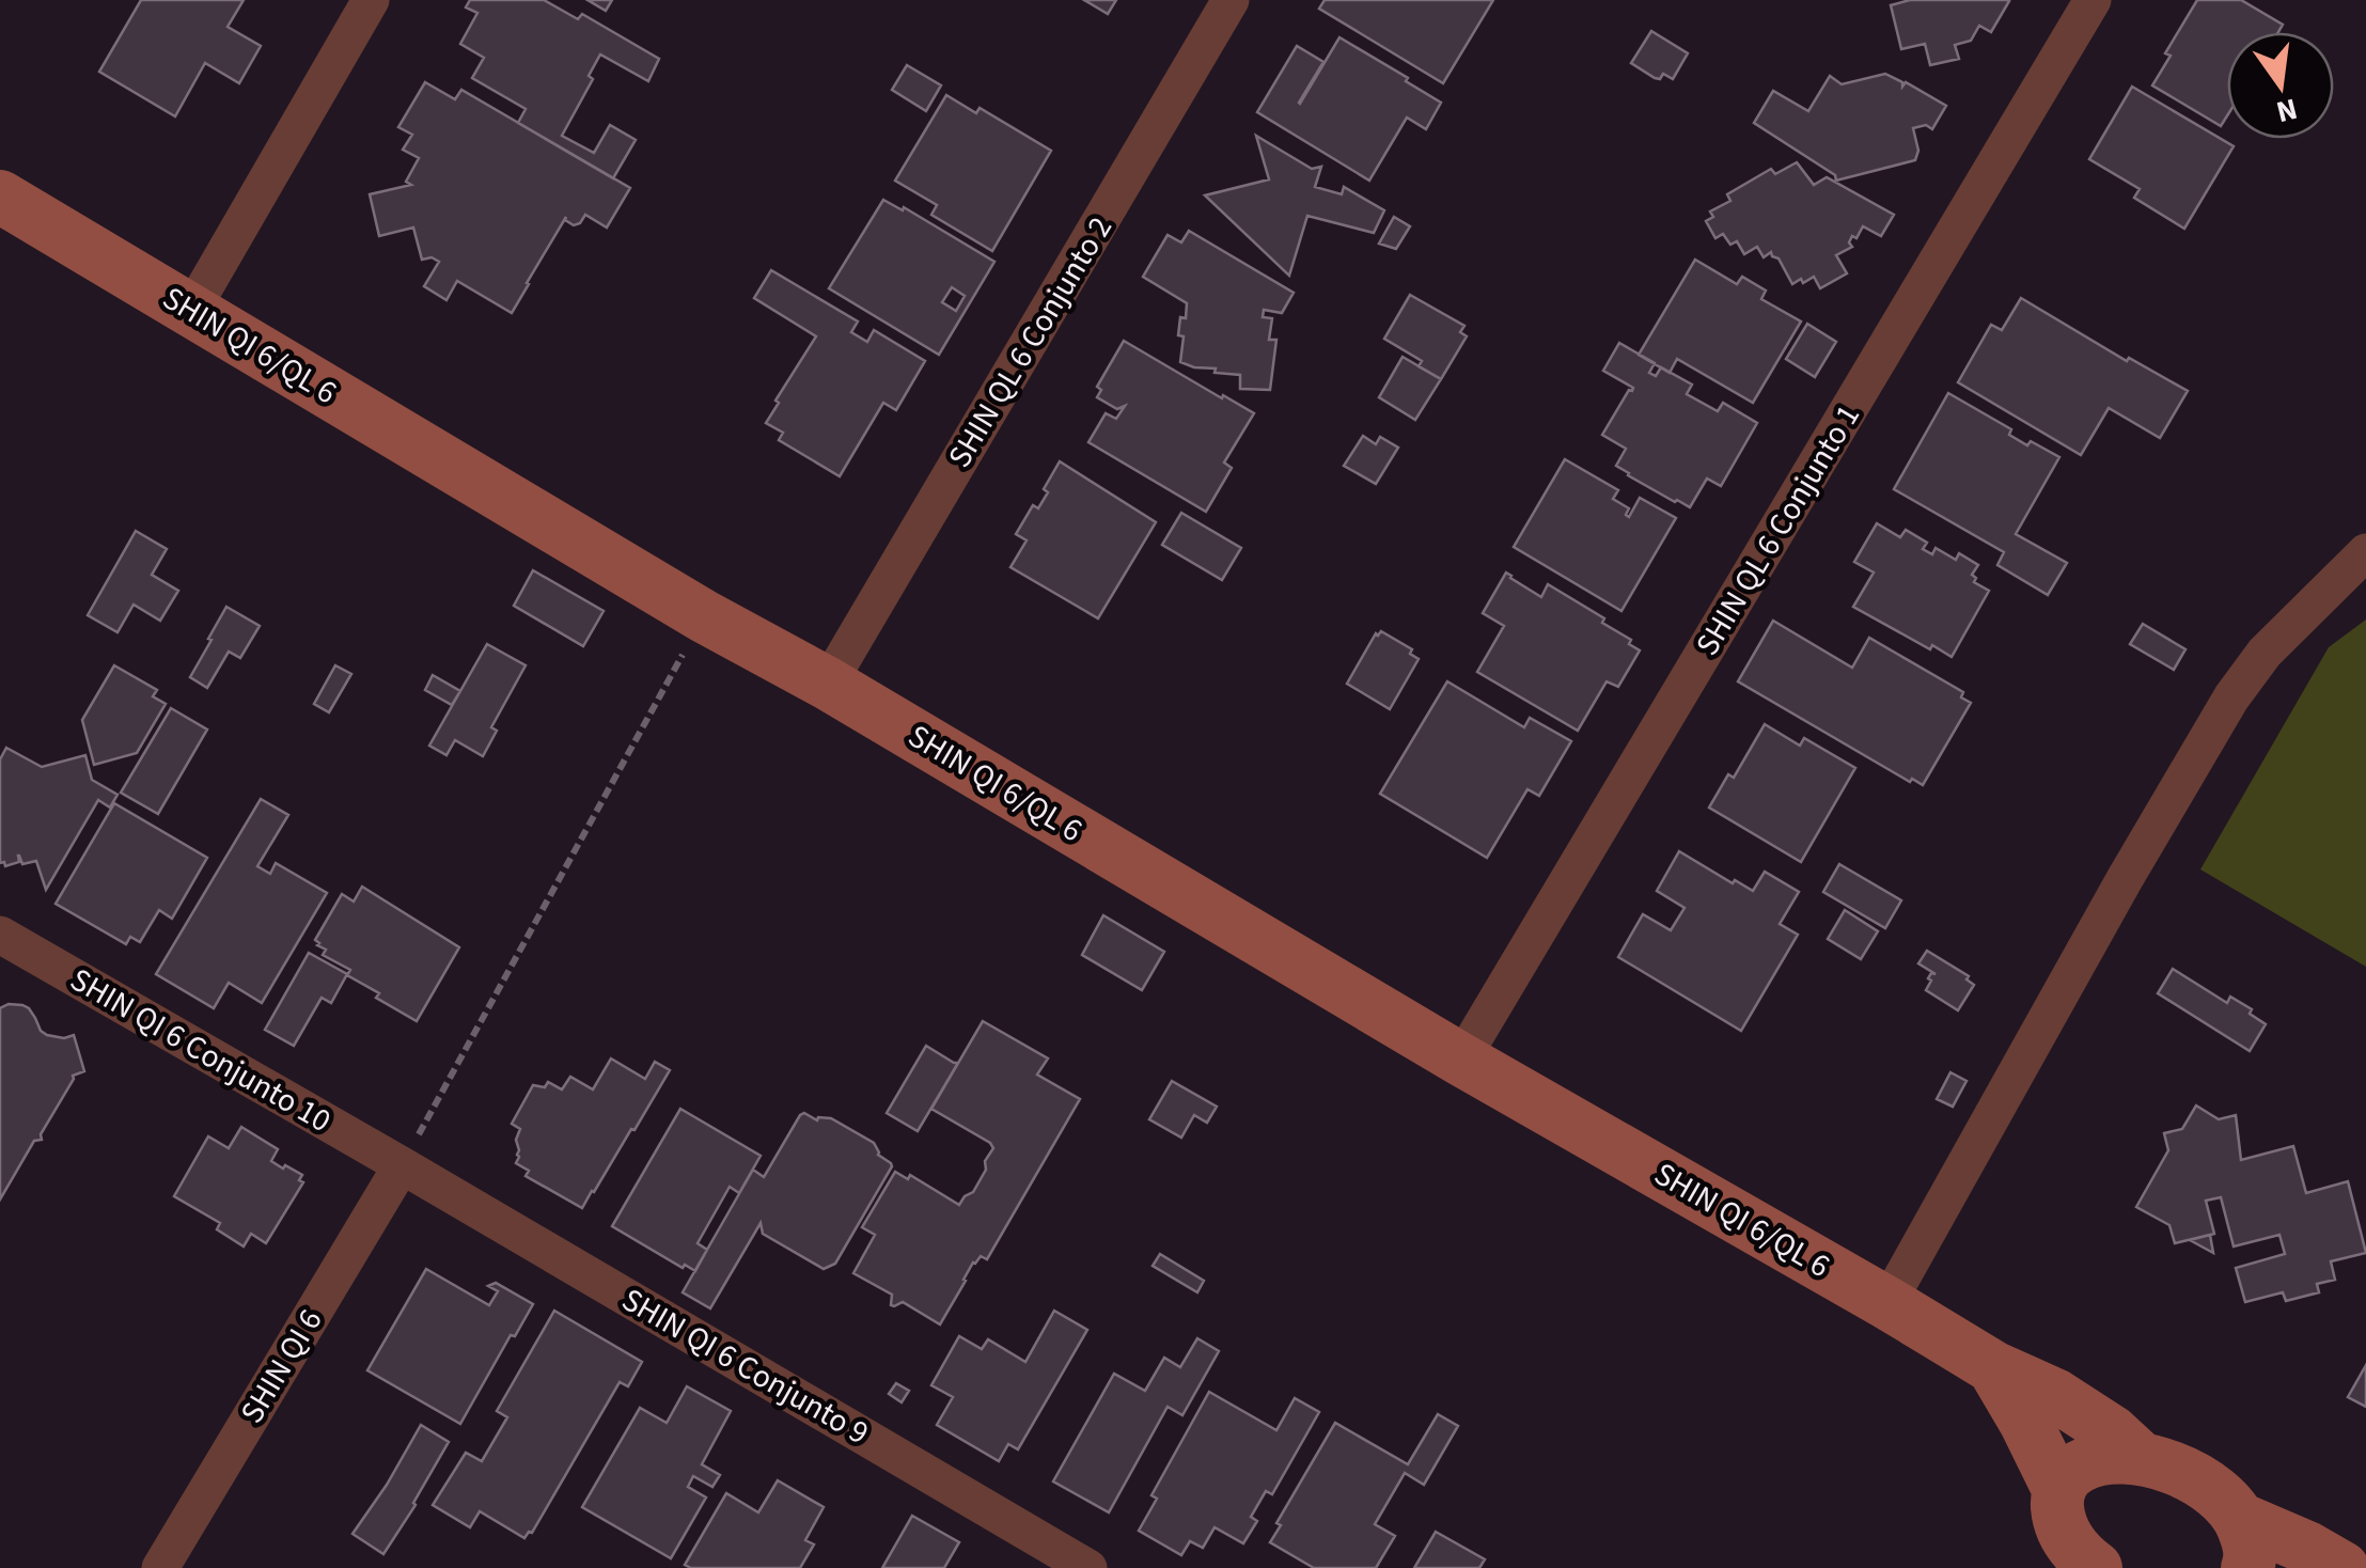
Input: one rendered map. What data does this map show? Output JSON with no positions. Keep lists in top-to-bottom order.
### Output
{
  "streets": {
    "street": [
      "SHIN QL 6 Conjunto 2",
      "SHIN QI 6/QL 6",
      "SHIN QL 6 Conjunto 1",
      "SHIN QI 6 Conjunto 10",
      "SHIN QI 6",
      "SHIN QI 6 Conjunto 9"
    ]
  },
  "crossings": [
    ["SHIN QL 6 Conjunto 2", "SHIN QI 6/QL 6"],
    ["SHIN QI 6/QL 6", "SHIN QL 6 Conjunto 1"],
    ["SHIN QI 6 Conjunto 10", "SHIN QI 6"],
    ["SHIN QI 6 Conjunto 10", "SHIN QI 6 Conjunto 9"],
    ["SHIN QI 6", "SHIN QI 6 Conjunto 9"]
  ],
  "north": "bottom"
}
